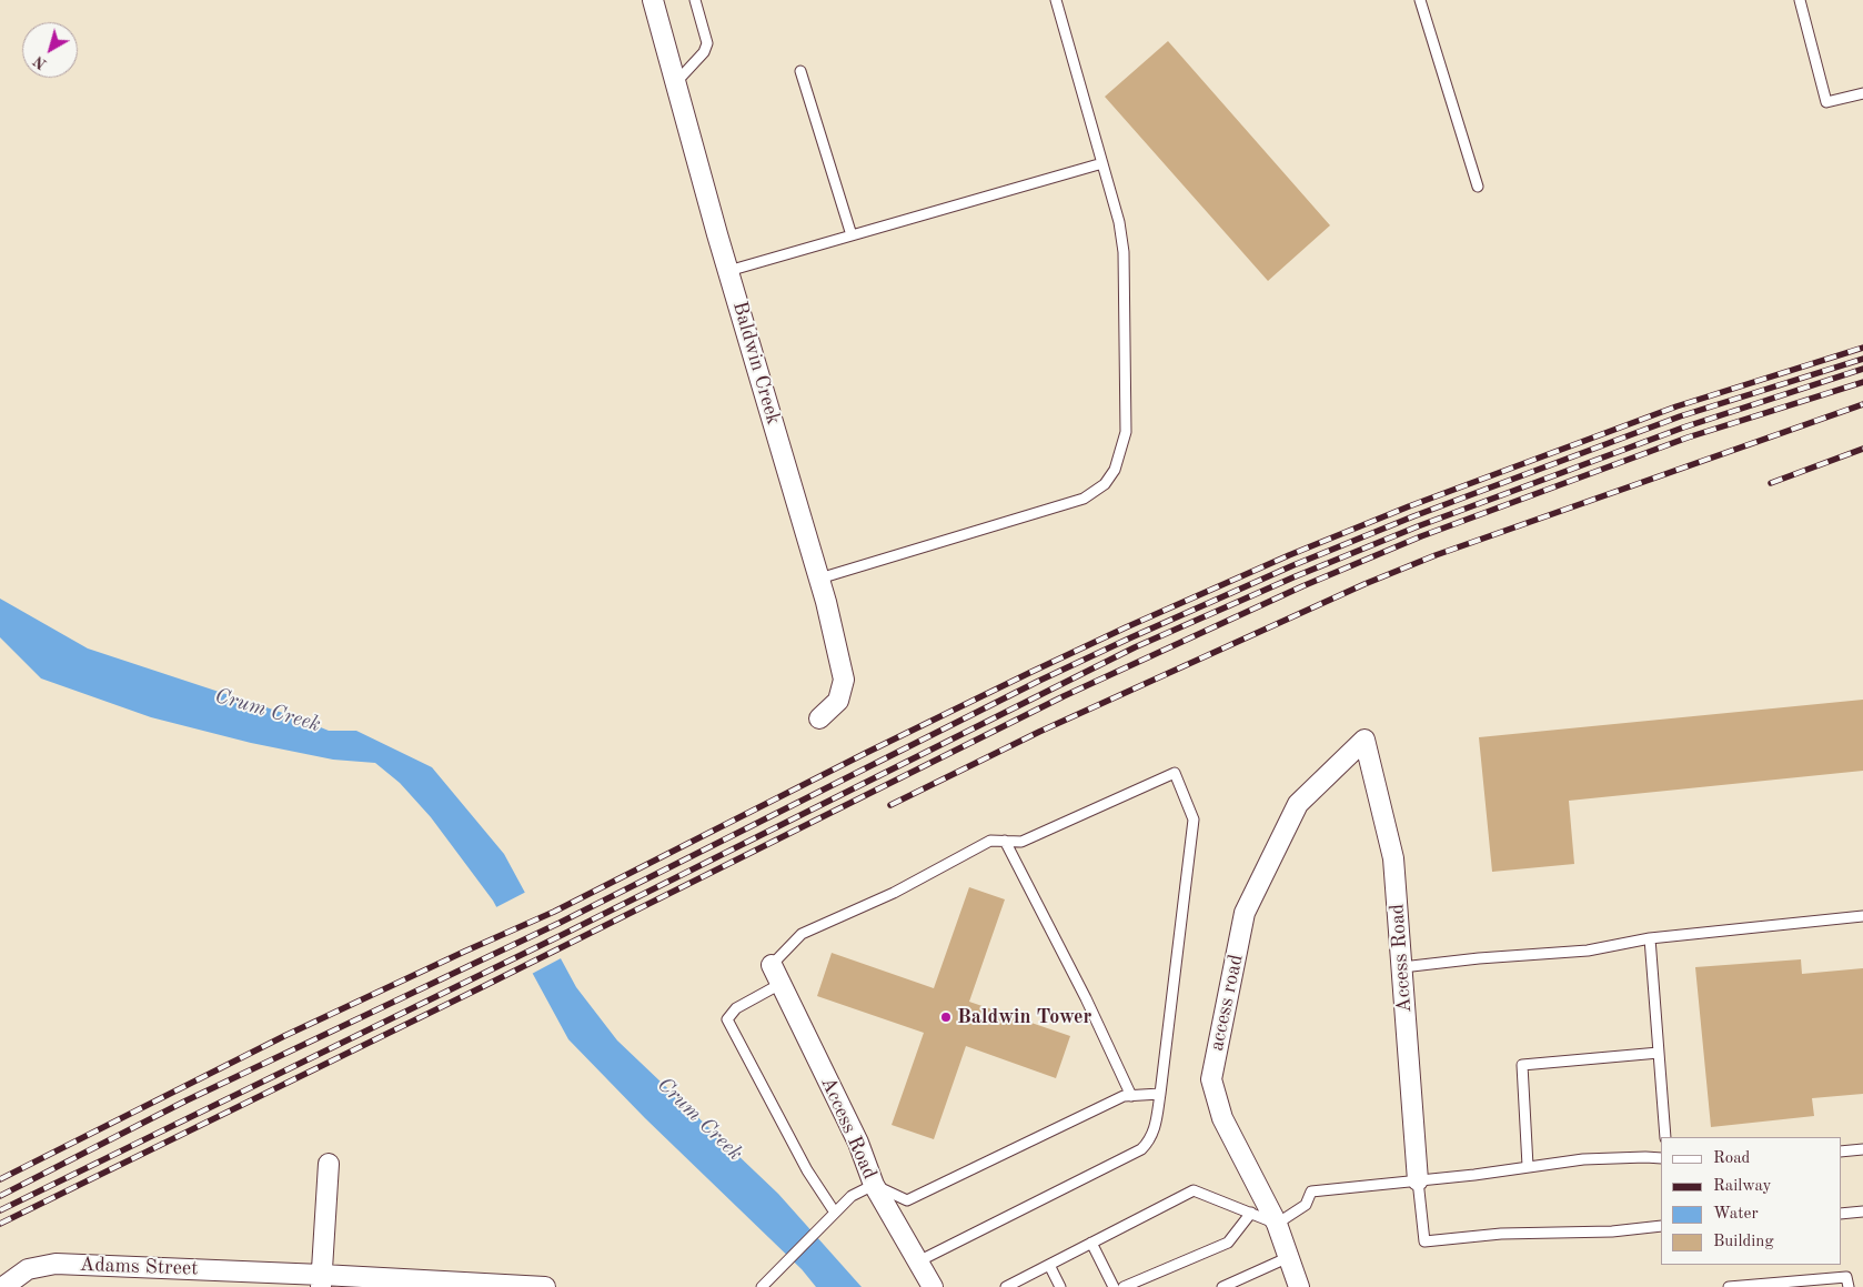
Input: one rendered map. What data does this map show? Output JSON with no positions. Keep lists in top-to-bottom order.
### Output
{
  "streets": {
    "street": [
      "Baldwin Creek",
      "Access Road",
      "access road",
      "Adams Street"
    ]
  },
  "crossings": [
    ["Access Road", "access road"]
  ],
  "water": ["Crum Creek"],
  "places": ["Baldwin Tower"],
  "legend": [
    "Road",
    "Railway",
    "Water",
    "Building"
  ],
  "north": "bottom left"
}
